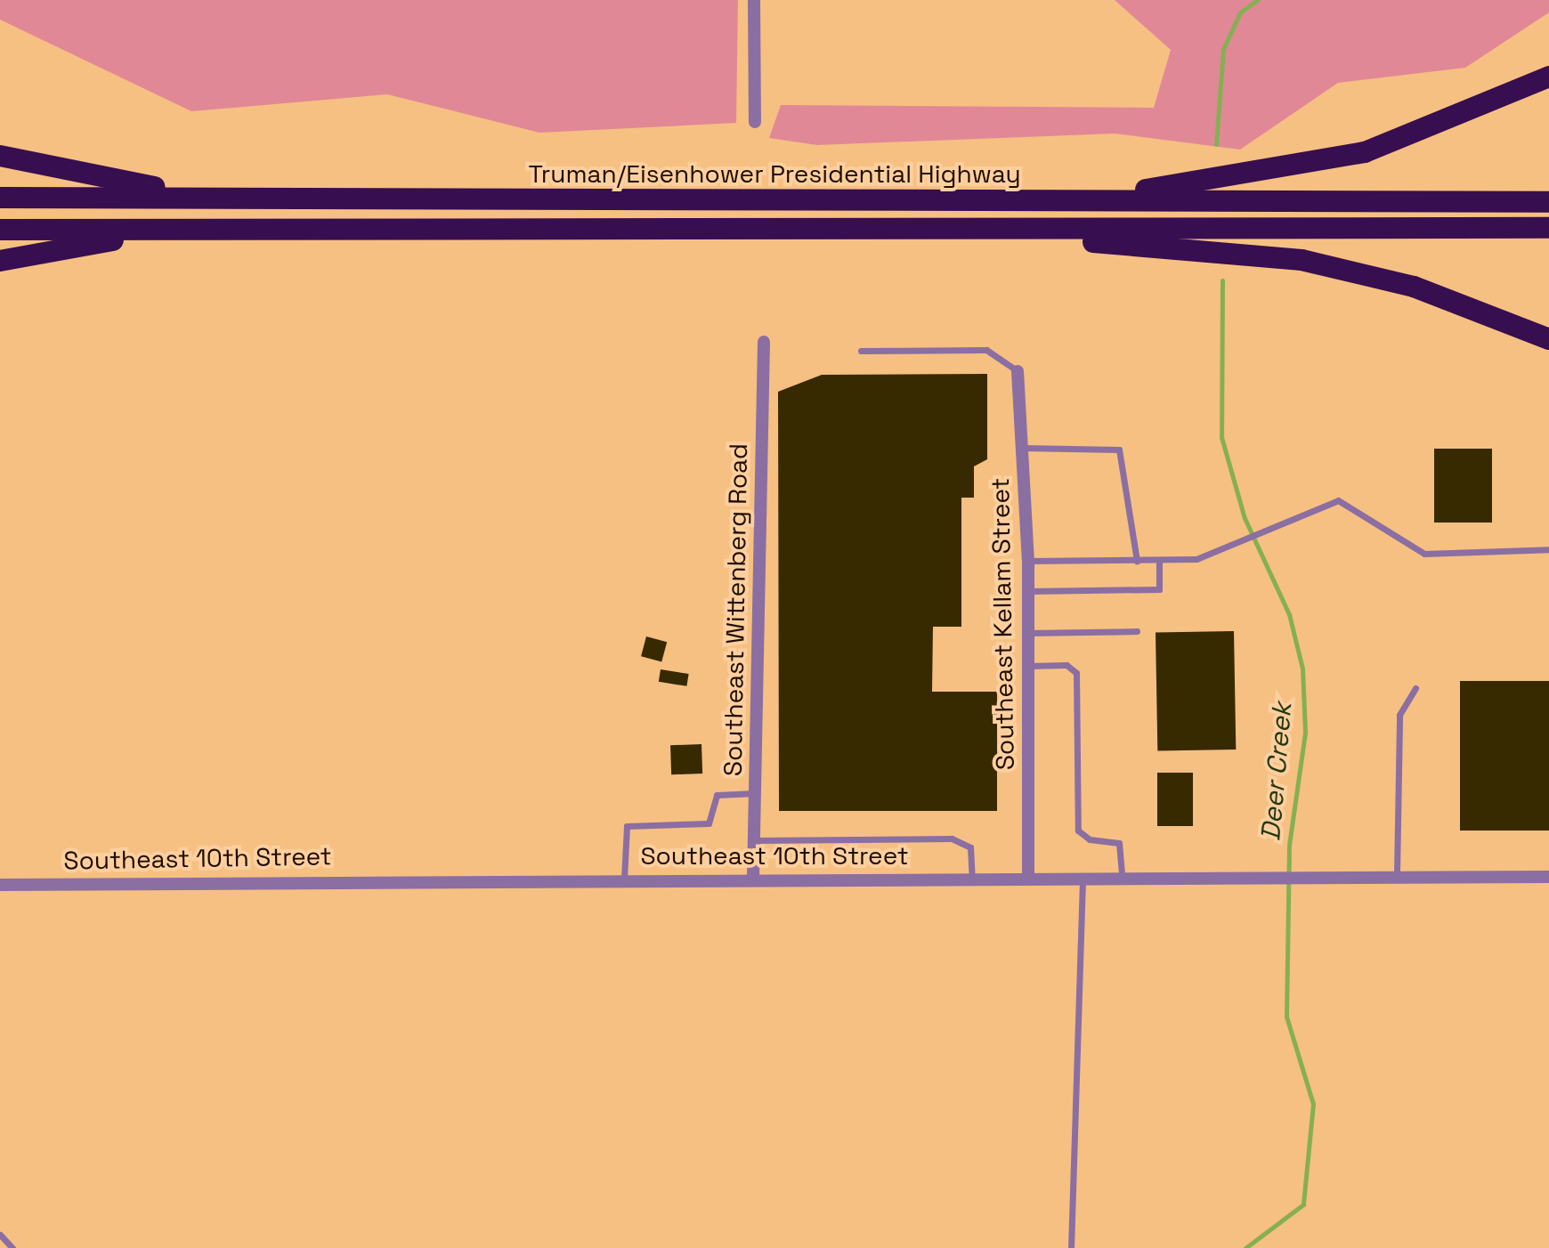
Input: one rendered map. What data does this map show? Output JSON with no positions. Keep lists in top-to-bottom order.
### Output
{
  "streets": {
    "highway": ["Truman/Eisenhower Presidential Highway"],
    "street": ["Southeast Wittenberg Road", "Southeast Kellam Street", "Southeast 10th Street"]
  },
  "crossings": [
    ["Southeast Wittenberg Road", "Southeast 10th Street"],
    ["Southeast Kellam Street", "Southeast 10th Street"]
  ],
  "water": ["Deer Creek"]
}
